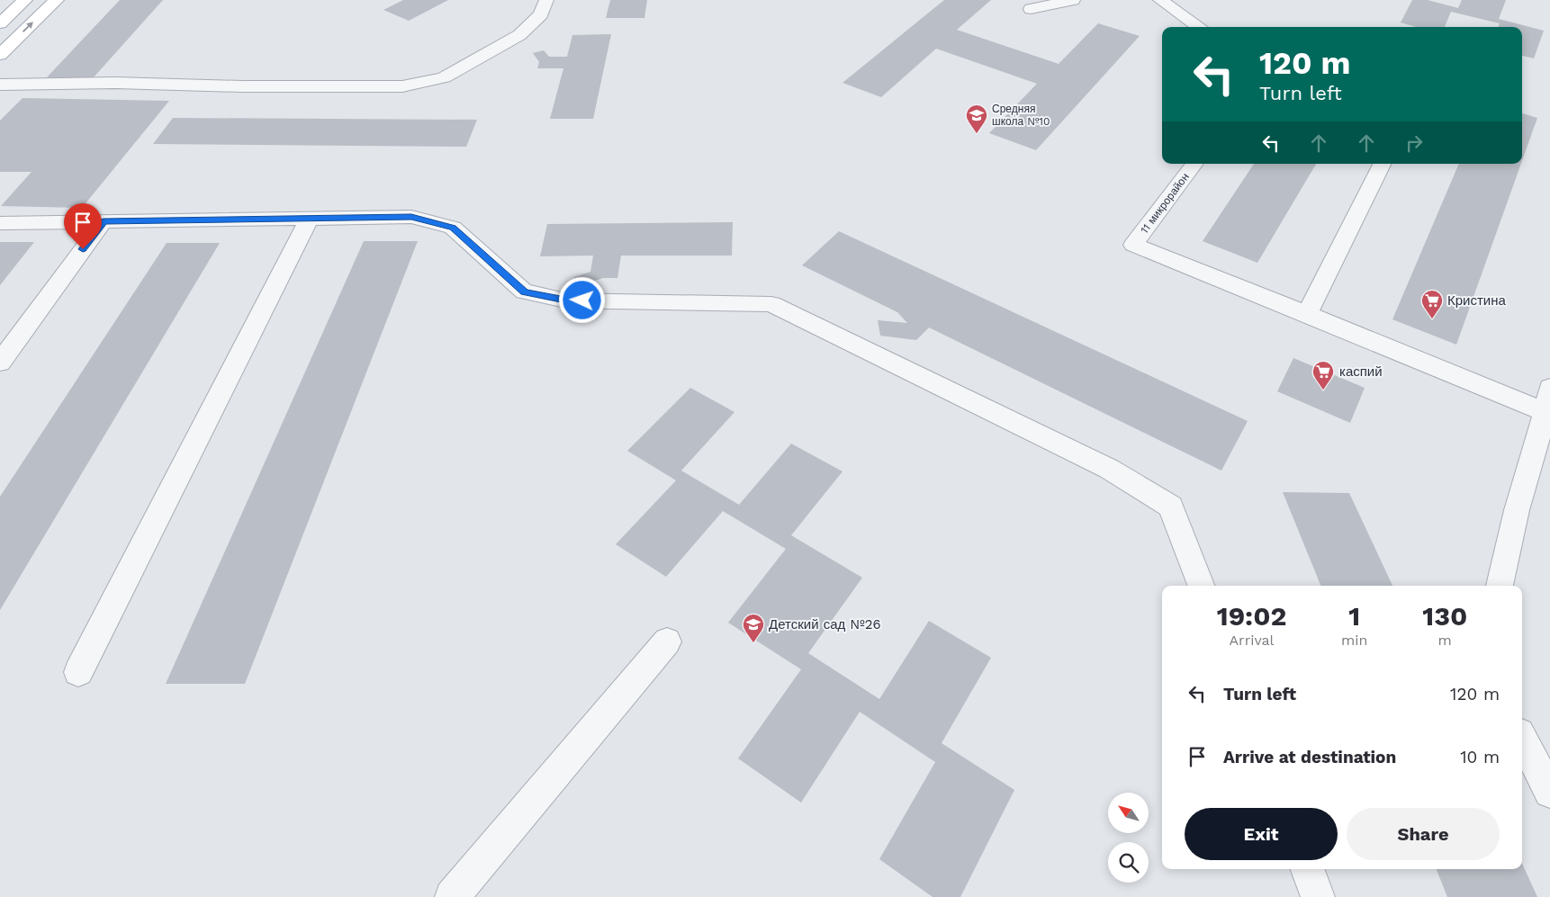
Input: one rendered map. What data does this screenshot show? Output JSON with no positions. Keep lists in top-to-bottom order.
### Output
{
  "streets": {
    "lane": ["11 микрорайон"]
  },
  "places": {
    "school or university": ["Средняя школа №10", "Детский сад №26"],
    "supermarket": ["Кристина", "каспий"]
  },
  "north": "top left",
  "page": {
    "turn": ["120 m", "Turn left"],
    "eta": [
      "19:02",
      "Arrival",
      "1",
      "min",
      "130",
      "m"
    ],
    "list": [
      {
        "name": "Turn left",
        "value": "120 m"
      },
      {
        "name": "Arrive at destination",
        "value": "10 m"
      }
    ],
    "buttons": ["Exit", "Share"]
  }
}
